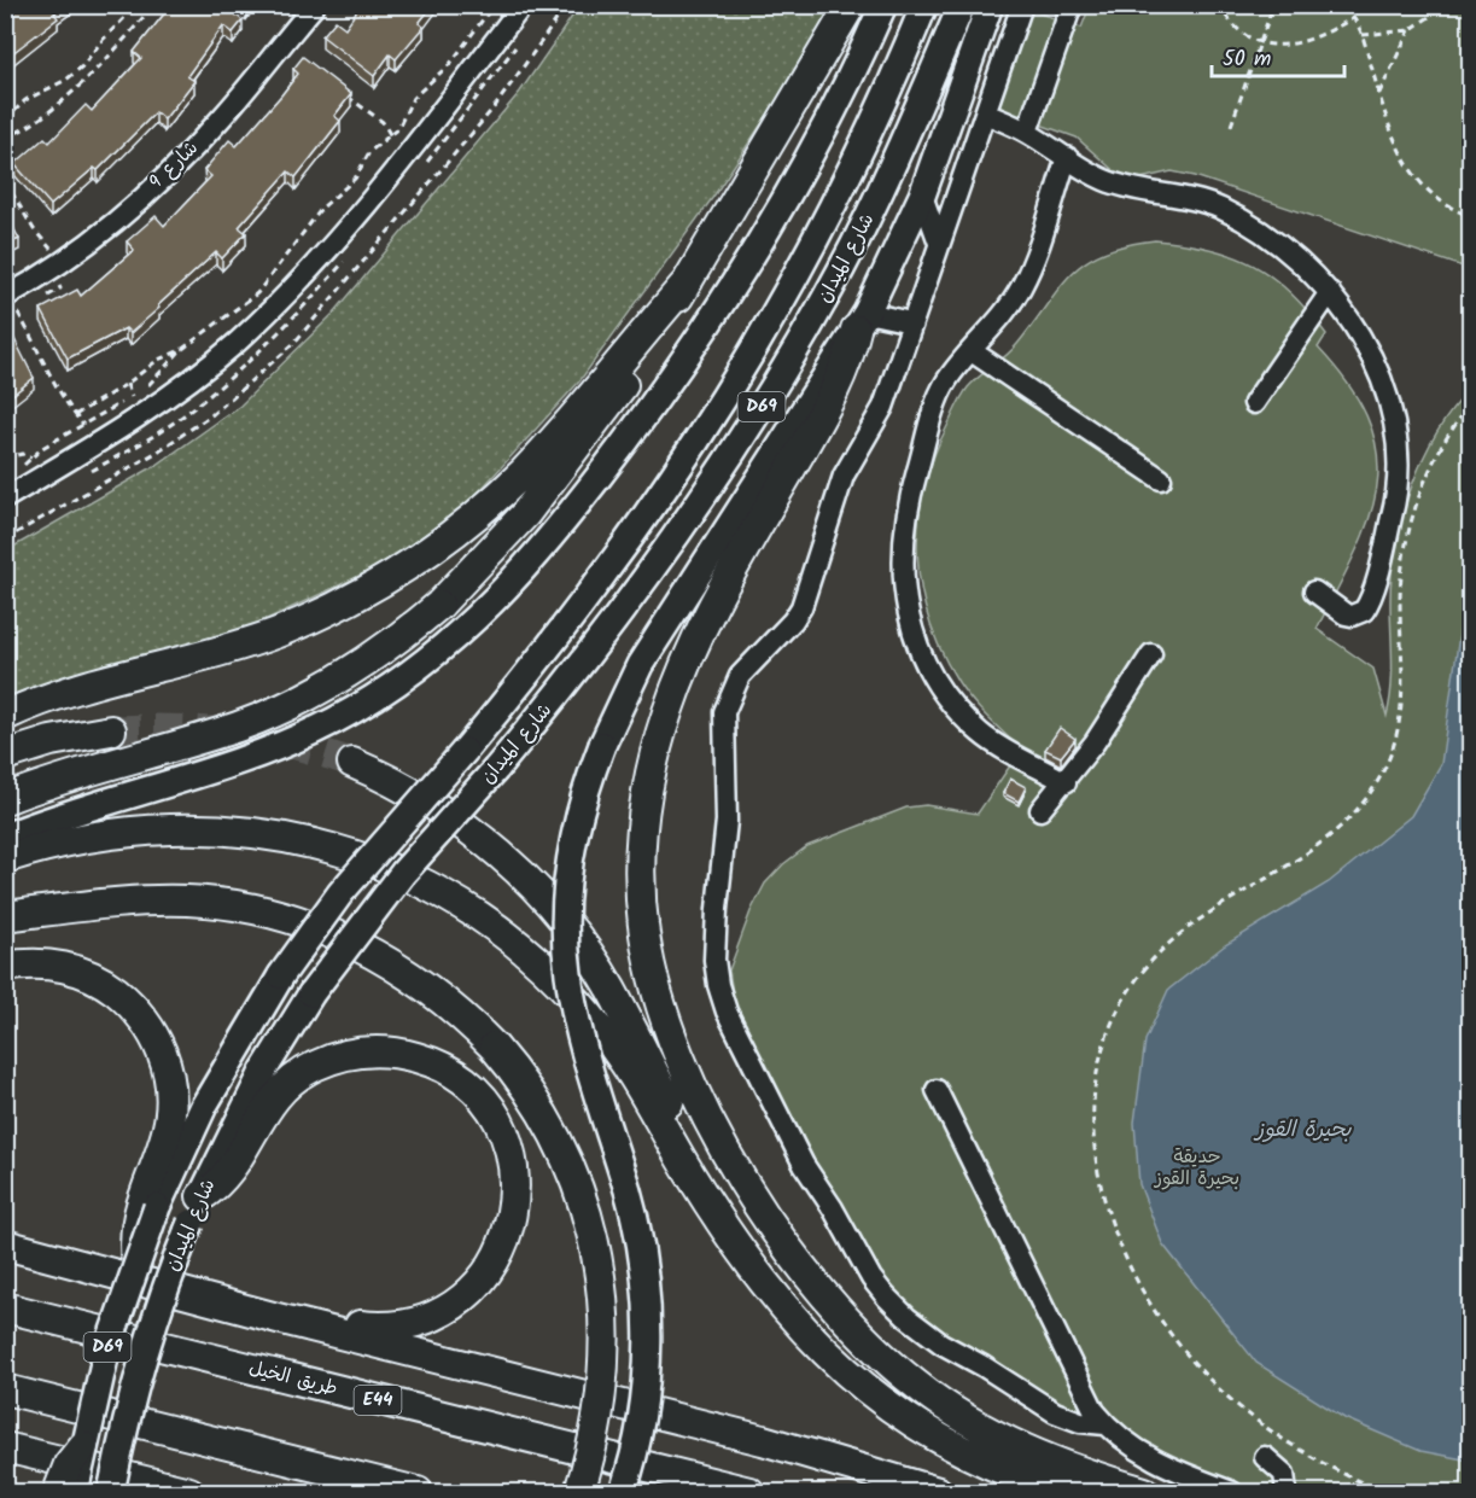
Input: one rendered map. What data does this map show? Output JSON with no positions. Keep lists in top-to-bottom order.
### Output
{
  "streets": {
    "highway": ["طريق الخيل", "E44"],
    "main road": ["شارع الميدان", "D69"],
    "street": ["شارع 9"]
  },
  "water": ["بحيرة القوز"],
  "parks": ["حديقة بحيرة القوز"],
  "scale_bar": "50 m"
}
